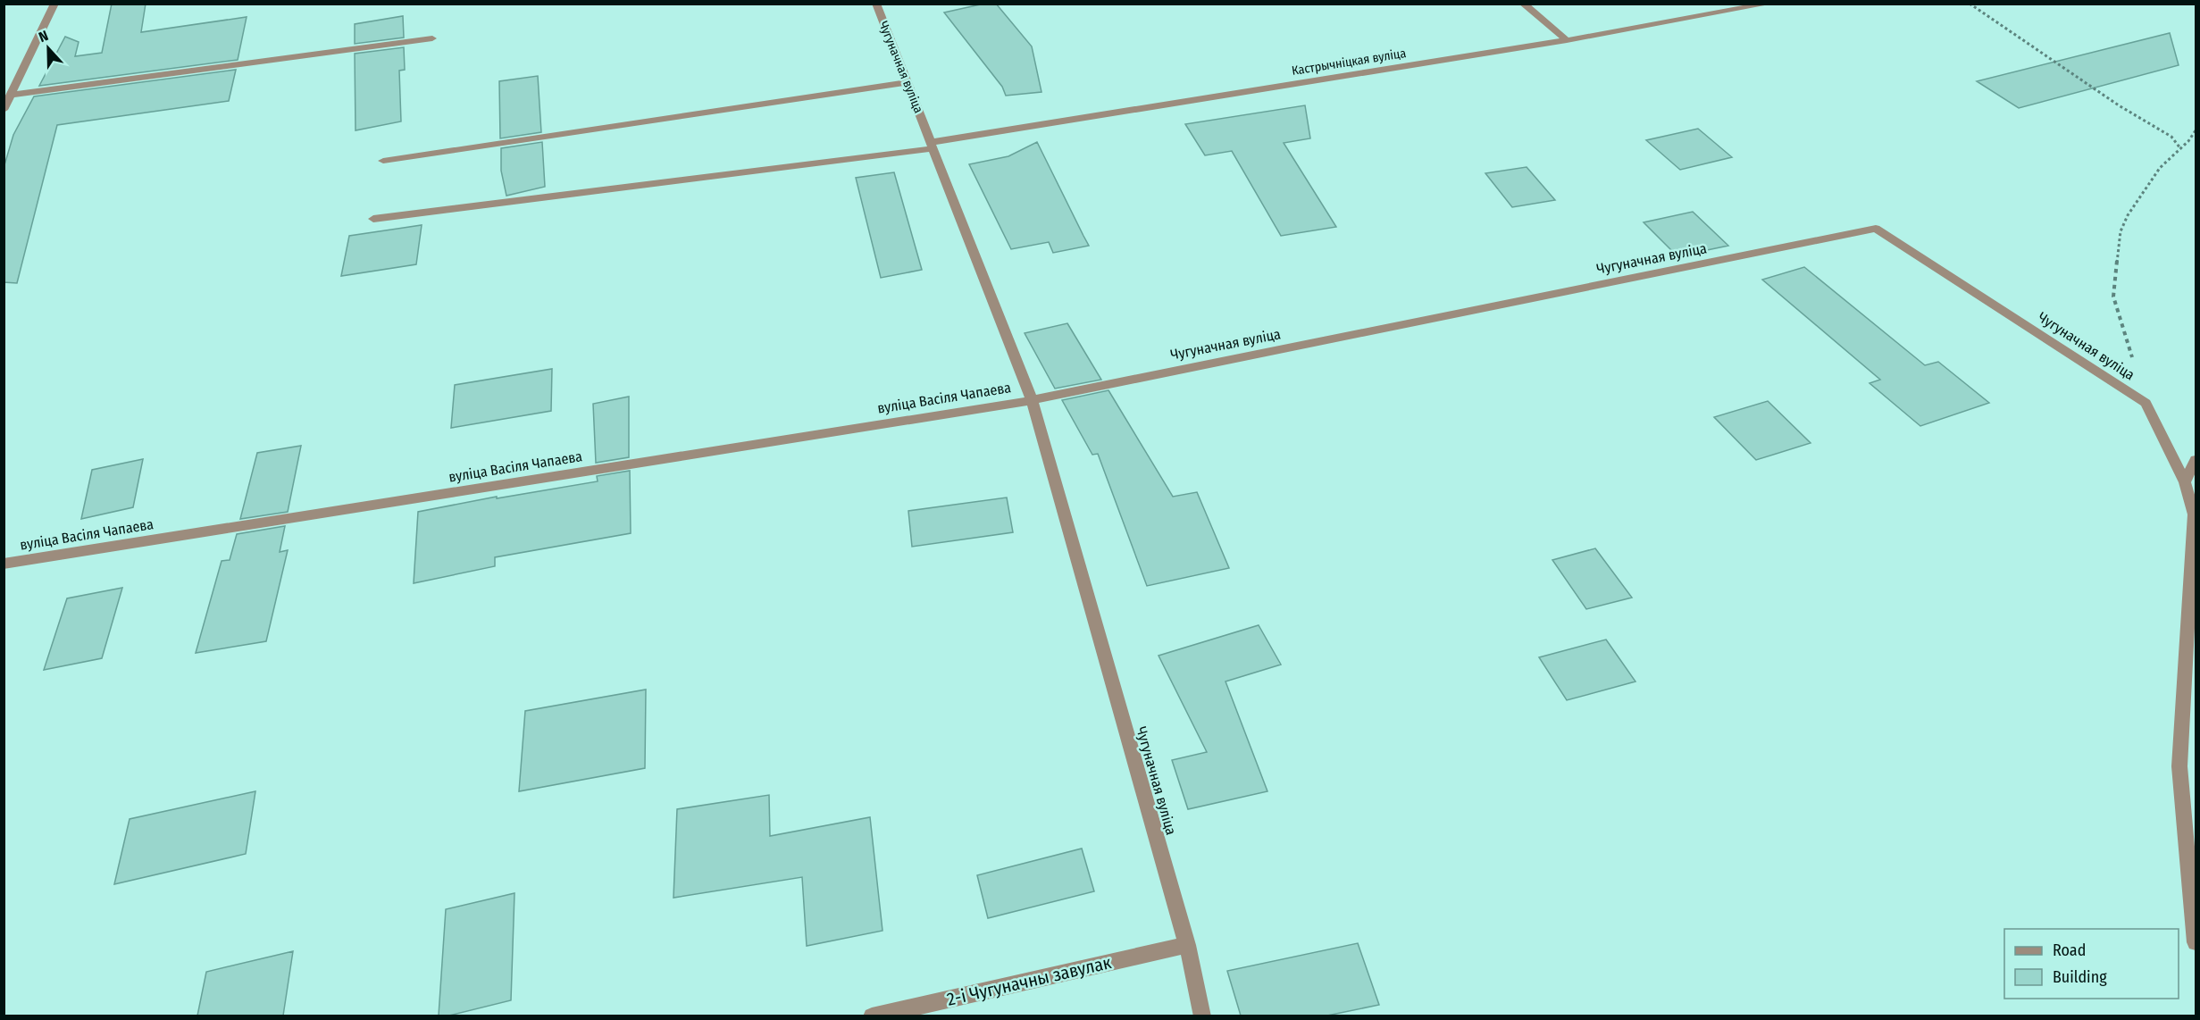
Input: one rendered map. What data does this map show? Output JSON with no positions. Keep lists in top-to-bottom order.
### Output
{
  "streets": {
    "street": [
      "Кастрычніцкая вуліца",
      "Чугуначная вуліца",
      "вуліца Васіля Чапаева",
      "2-і Чугуначны завулак"
    ]
  },
  "crossings": [
    ["Кастрычніцкая вуліца", "Чугуначная вуліца"],
    ["Чугуначная вуліца", "вуліца Васіля Чапаева"],
    ["Чугуначная вуліца", "2-і Чугуначны завулак"]
  ],
  "legend": ["Road", "Building"],
  "north": "top"
}
